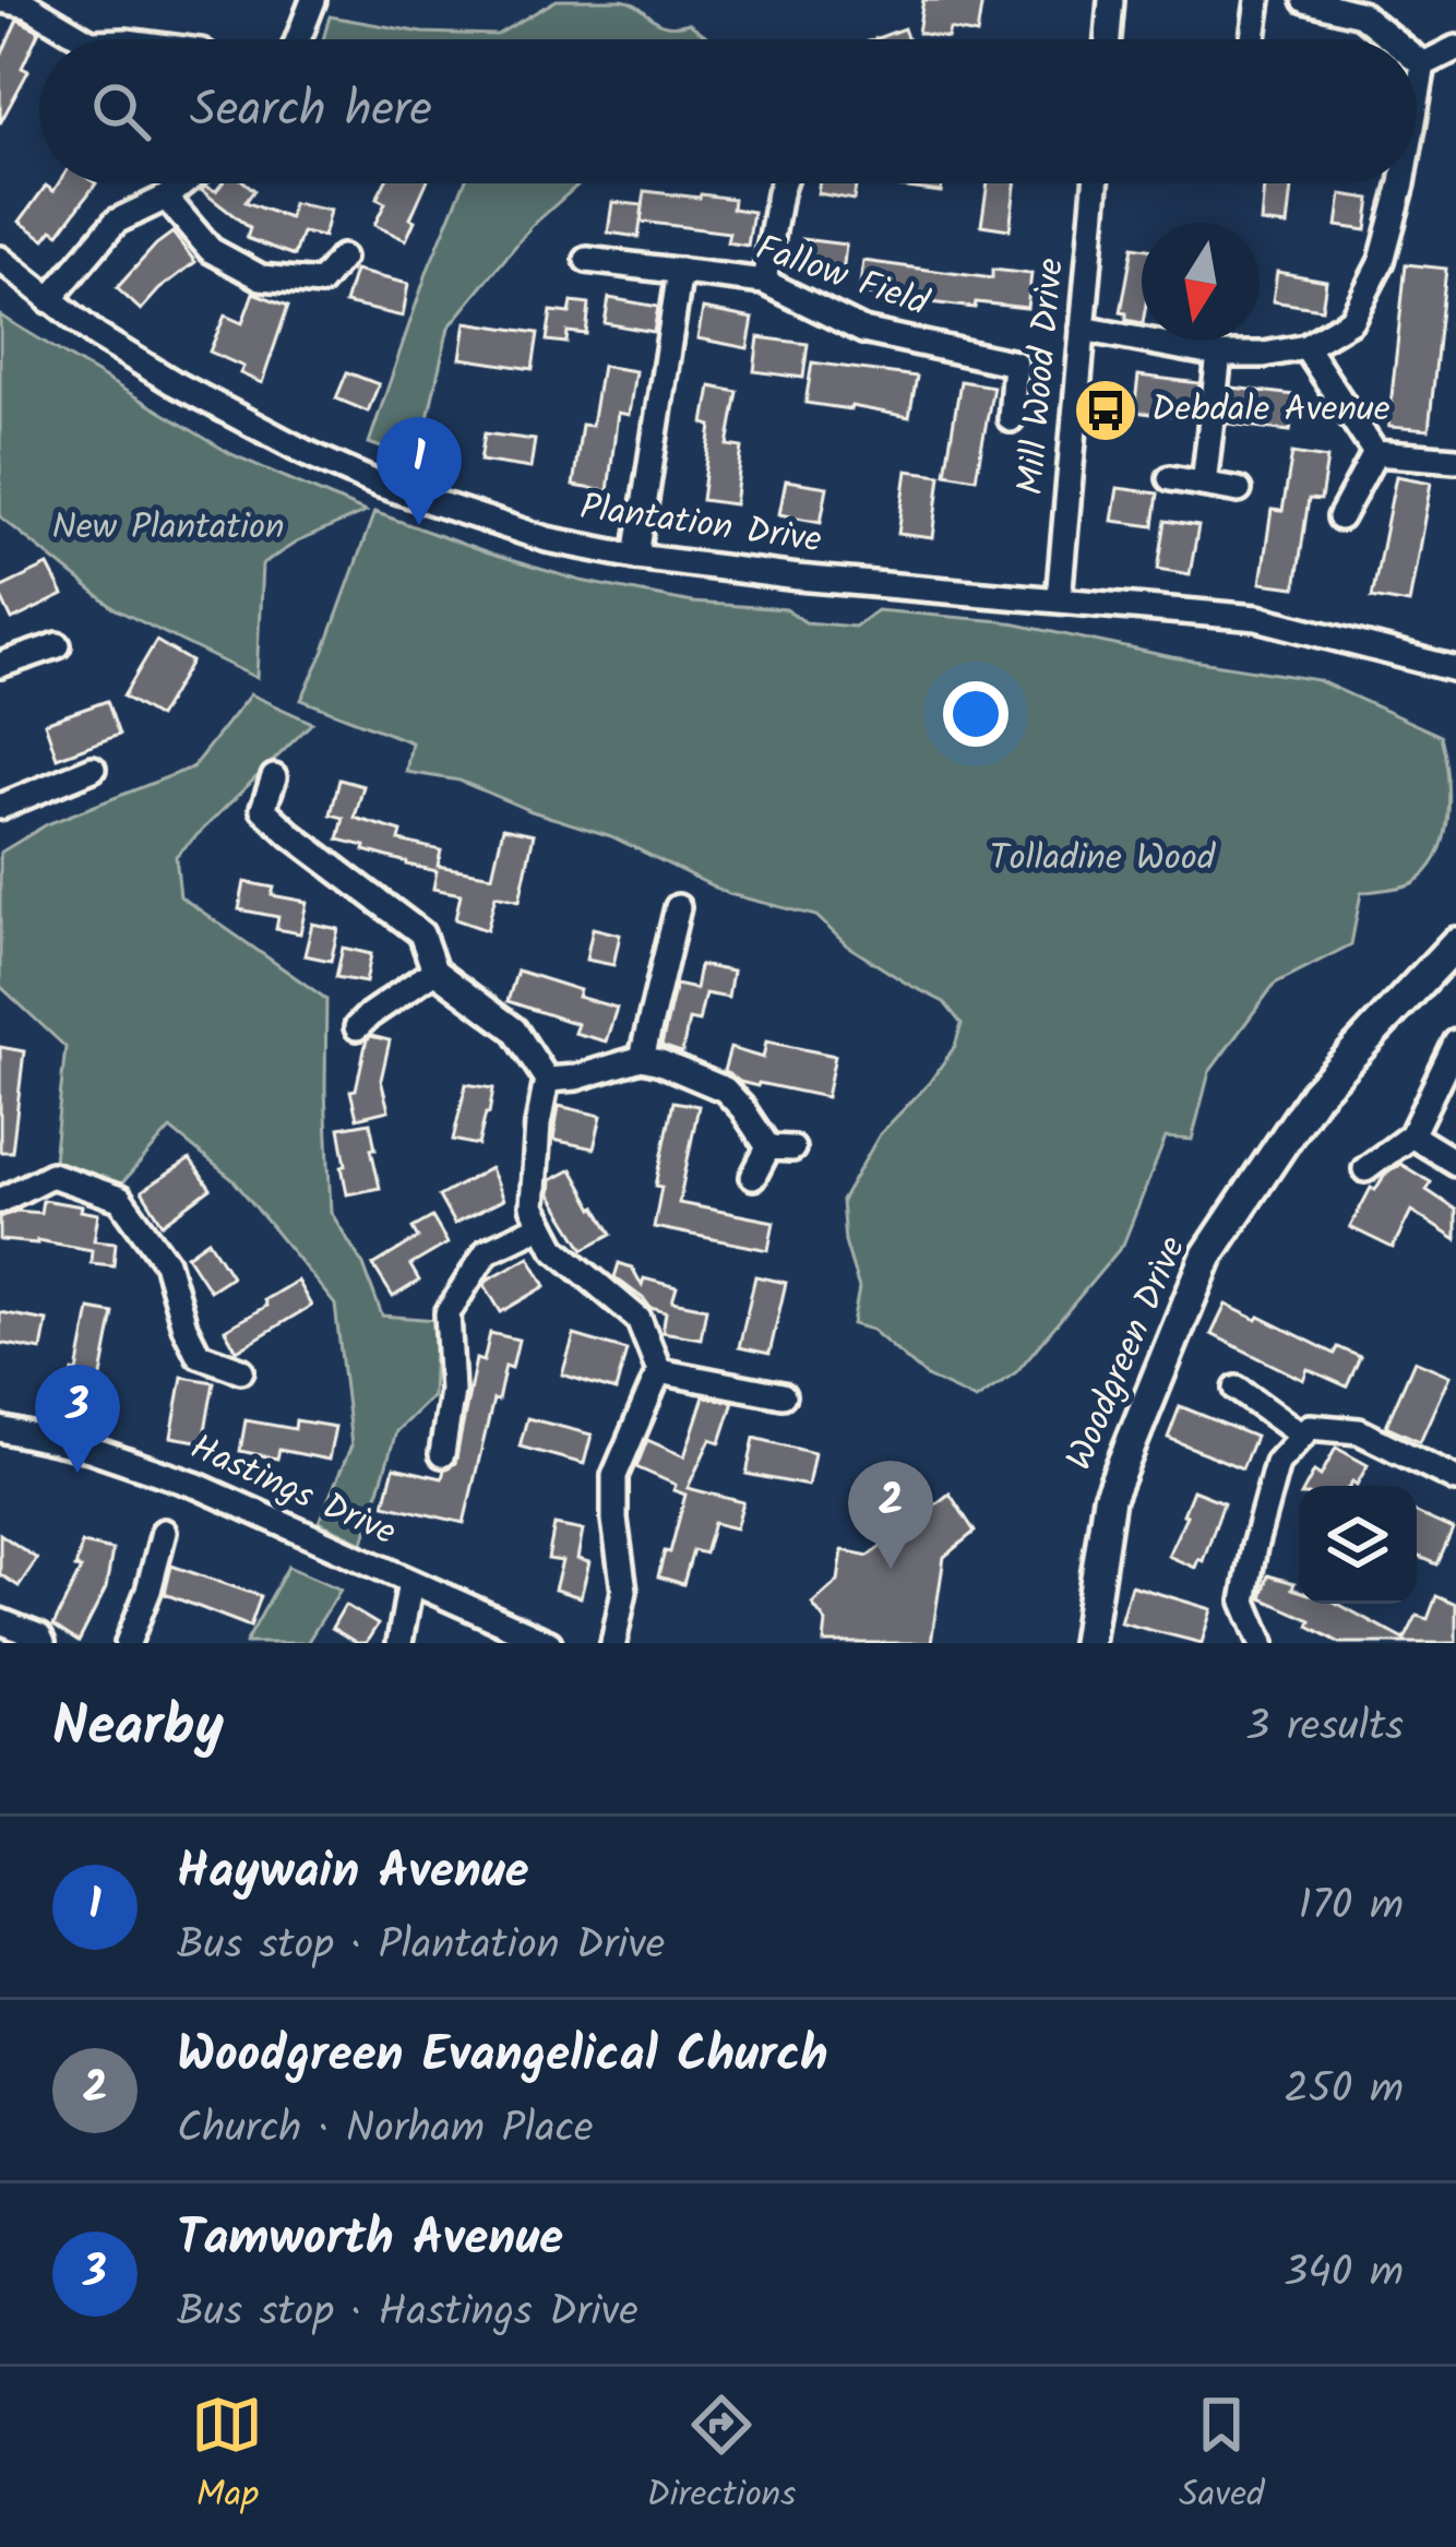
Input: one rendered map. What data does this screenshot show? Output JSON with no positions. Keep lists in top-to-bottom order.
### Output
{
  "streets": {
    "main road": ["Woodgreen Drive"],
    "street": [
      "Fallow Field",
      "Mill Wood Drive",
      "Plantation Drive",
      "Hastings Drive"
    ]
  },
  "crossings": [
    ["Mill Wood Drive", "Plantation Drive"]
  ],
  "parks": ["New Plantation", "Tolladine Wood"],
  "places": {
    "bus stop": ["Debdale Avenue"]
  },
  "north": "bottom",
  "page": {
    "search": "Search here",
    "pins": ["1", "3", "2"],
    "heading": ["Nearby", "3 results"],
    "list": [
      {
        "mark": "1",
        "name": "Haywain Avenue",
        "note": "Bus stop · Plantation Drive",
        "value": "170 m"
      },
      {
        "mark": "2",
        "name": "Woodgreen Evangelical Church",
        "note": "Church · Norham Place",
        "value": "250 m"
      },
      {
        "mark": "3",
        "name": "Tamworth Avenue",
        "note": "Bus stop · Hastings Drive",
        "value": "340 m"
      }
    ],
    "nav": ["Map", "Directions", "Saved"]
  }
}
